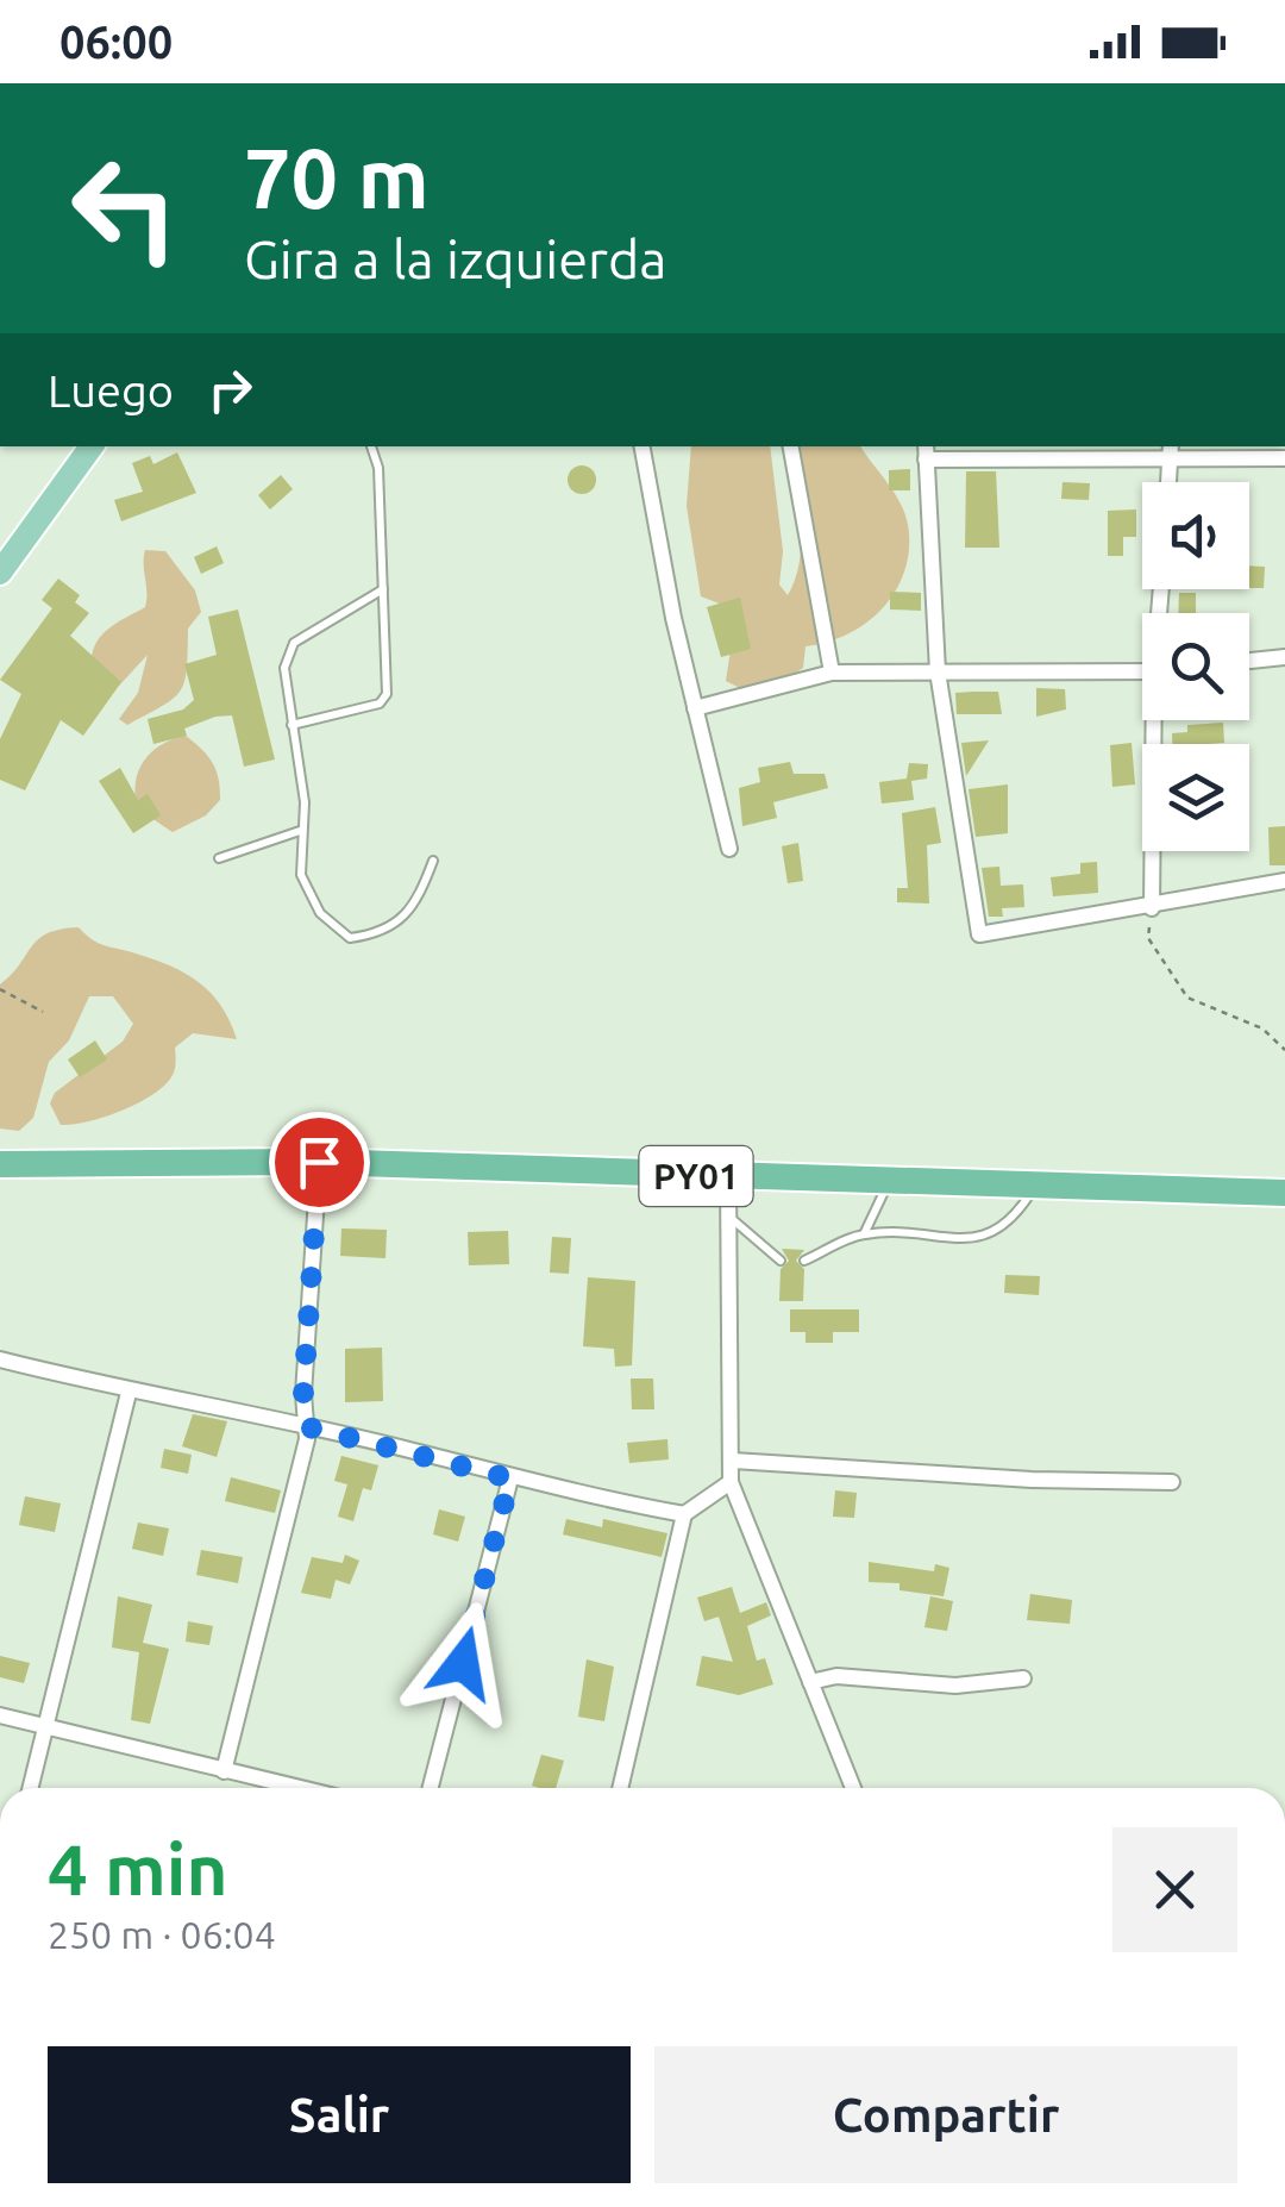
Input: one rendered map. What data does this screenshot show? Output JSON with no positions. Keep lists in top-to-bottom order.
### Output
{
  "streets": {
    "highway": ["PY01"]
  },
  "page": {
    "status": "06:00",
    "turn": ["70 m", "Gira a la izquierda"],
    "then": "Luego",
    "heading": ["4 min", "250 m · 06:04"],
    "buttons": ["Salir", "Compartir"]
  }
}
